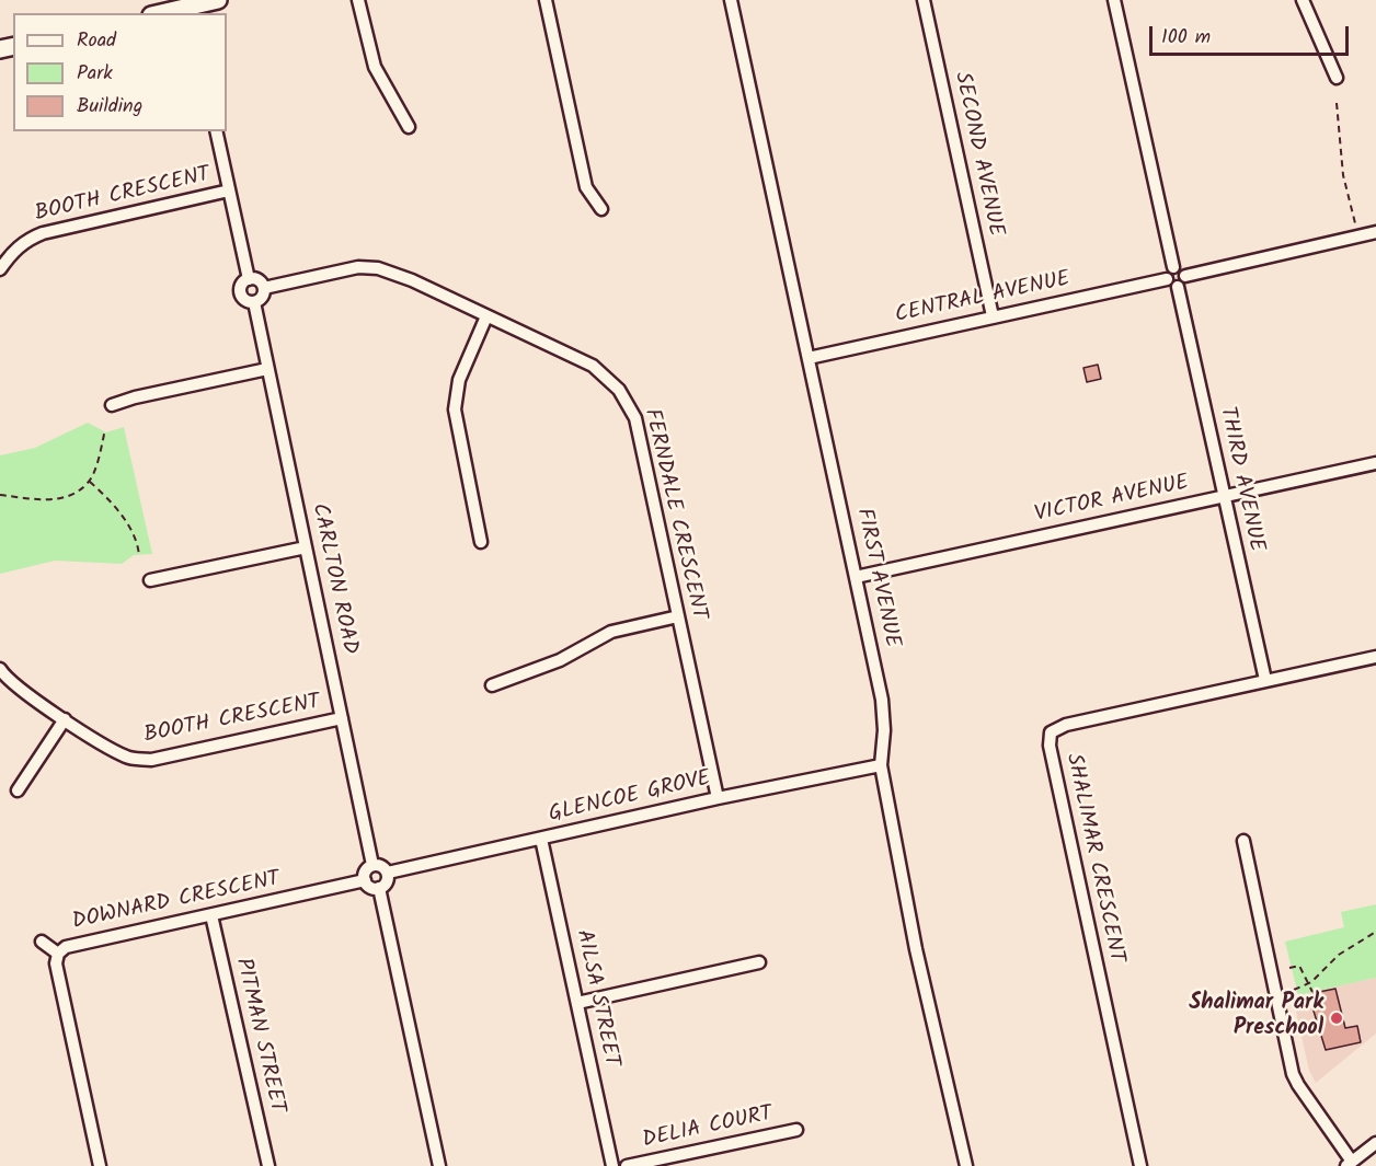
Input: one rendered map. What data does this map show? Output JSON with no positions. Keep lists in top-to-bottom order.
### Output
{
  "streets": {
    "street": [
      "SECOND AVENUE",
      "BOOTH CRESCENT",
      "CENTRAL AVENUE",
      "THIRD AVENUE",
      "VICTOR AVENUE",
      "FERNDALE CRESCENT",
      "FIRST AVENUE",
      "CARLTON ROAD",
      "GLENCOE GROVE",
      "SHALIMAR CRESCENT",
      "DOWNARD CRESCENT",
      "AILSA STREET",
      "PITMAN STREET",
      "DELIA COURT"
    ]
  },
  "crossings": [
    ["SECOND AVENUE", "CENTRAL AVENUE"],
    ["BOOTH CRESCENT", "CARLTON ROAD"],
    ["CENTRAL AVENUE", "THIRD AVENUE"],
    ["CENTRAL AVENUE", "FIRST AVENUE"],
    ["THIRD AVENUE", "VICTOR AVENUE"],
    ["THIRD AVENUE", "SHALIMAR CRESCENT"],
    ["VICTOR AVENUE", "FIRST AVENUE"],
    ["FERNDALE CRESCENT", "CARLTON ROAD"],
    ["FERNDALE CRESCENT", "GLENCOE GROVE"],
    ["FIRST AVENUE", "GLENCOE GROVE"],
    ["CARLTON ROAD", "GLENCOE GROVE"],
    ["CARLTON ROAD", "DOWNARD CRESCENT"],
    ["GLENCOE GROVE", "DOWNARD CRESCENT"],
    ["GLENCOE GROVE", "AILSA STREET"],
    ["DOWNARD CRESCENT", "PITMAN STREET"]
  ],
  "places": ["Shalimar Park Preschool"],
  "legend": ["Road", "Park", "Building"],
  "scale_bar": "100 m"
}
